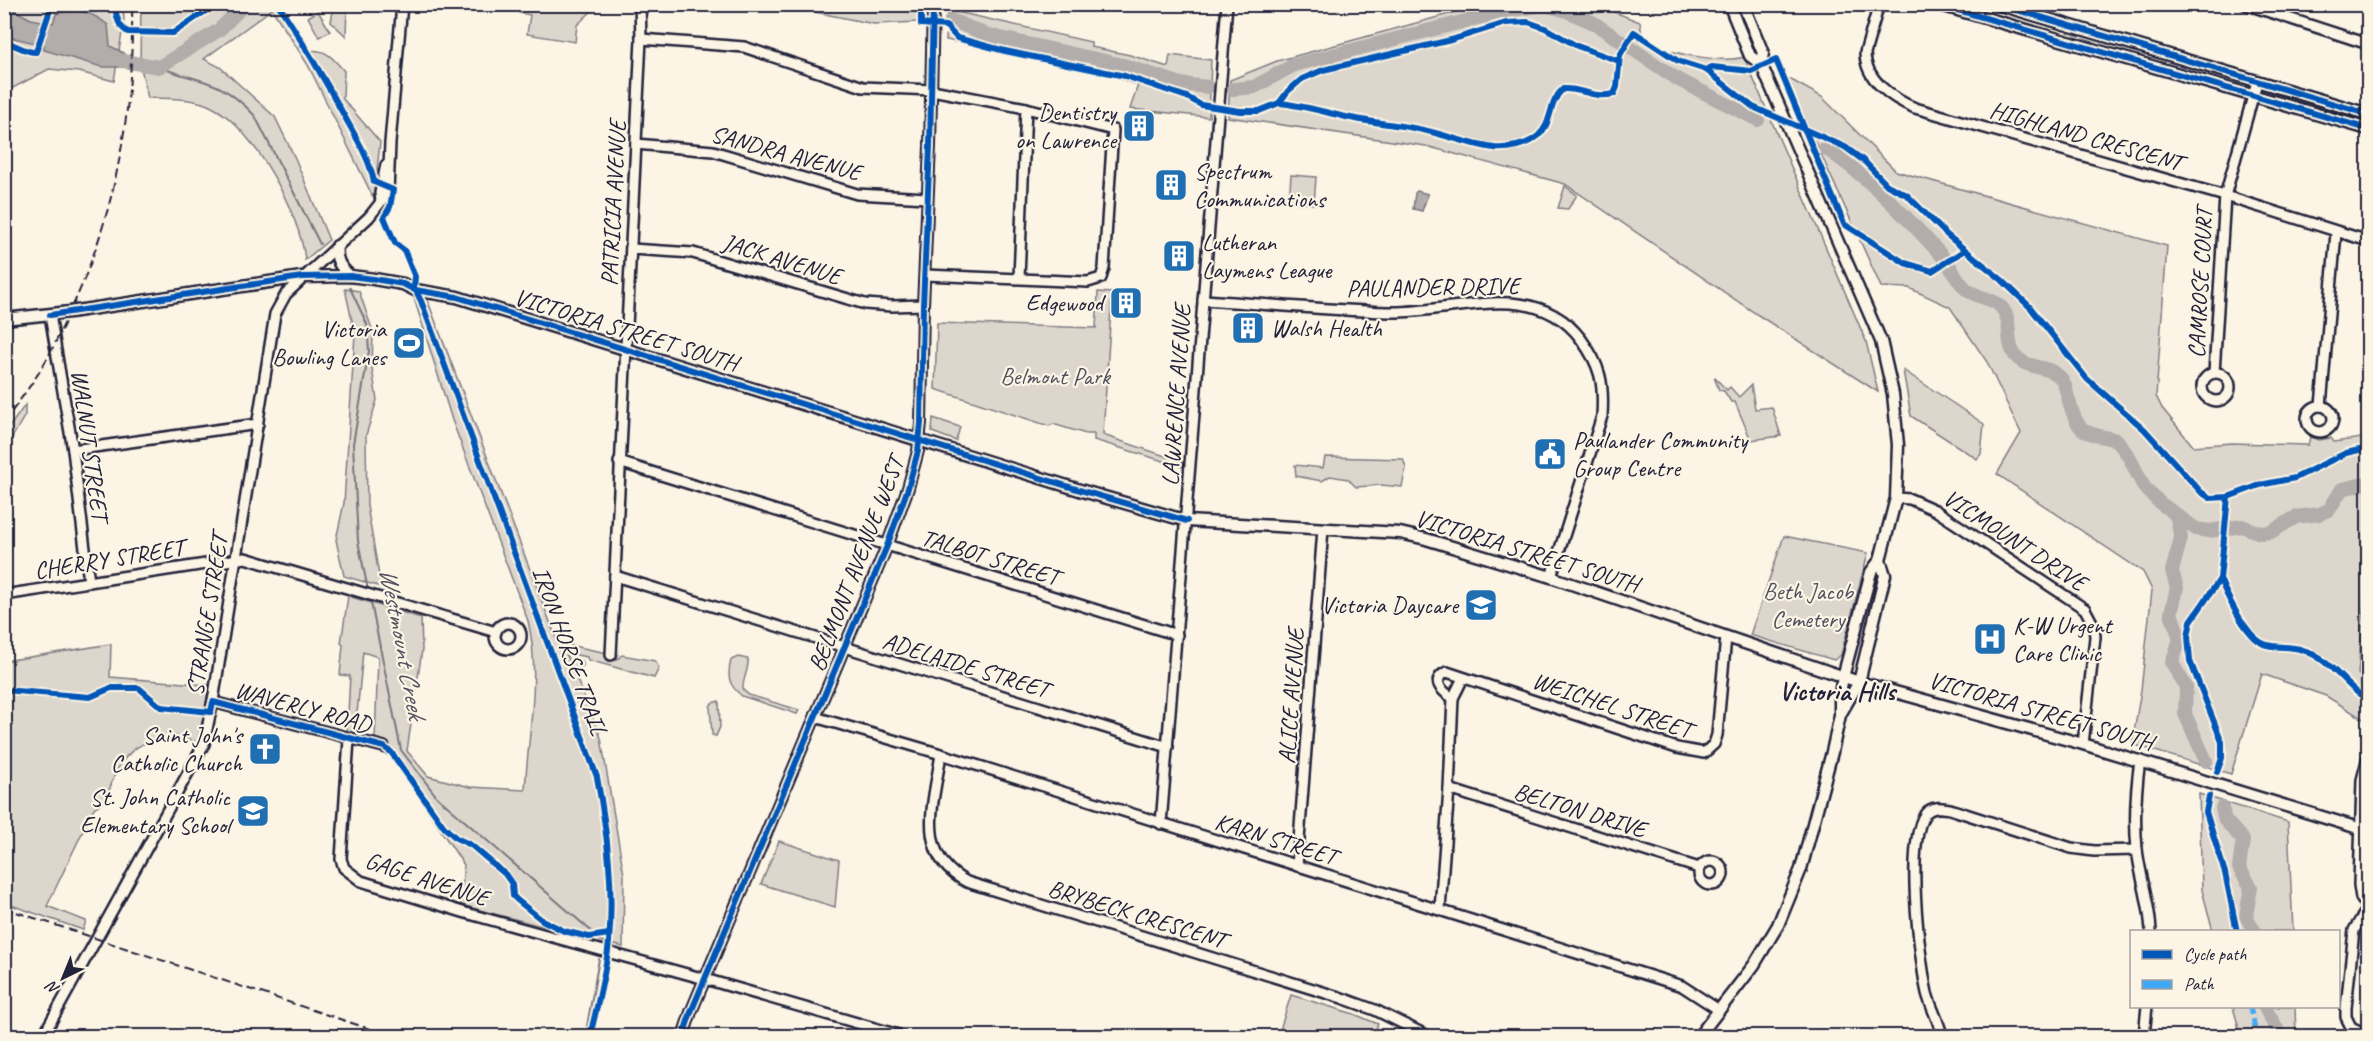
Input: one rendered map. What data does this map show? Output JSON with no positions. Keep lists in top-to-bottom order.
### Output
{
  "streets": {
    "main road": ["VICTORIA STREET SOUTH"],
    "street": [
      "HIGHLAND CRESCENT",
      "SANDRA AVENUE",
      "PATRICIA AVENUE",
      "JACK AVENUE",
      "CAMROSE COURT",
      "PAULANDER DRIVE",
      "LAWRENCE AVENUE",
      "WALNUT STREET",
      "VICMOUNT DRIVE",
      "TALBOT STREET",
      "CHERRY STREET",
      "BELMONT AVENUE WEST",
      "STRANGE STREET",
      "ADELAIDE STREET",
      "ALICE AVENUE",
      "WEICHEL STREET",
      "WAVERLY ROAD",
      "BELTON DRIVE",
      "KARN STREET",
      "GAGE AVENUE",
      "BRYBECK CRESCENT"
    ],
    "cycle path": ["IRON HORSE TRAIL"]
  },
  "crossings": [
    ["HIGHLAND CRESCENT", "CAMROSE COURT"],
    ["SANDRA AVENUE", "PATRICIA AVENUE"],
    ["SANDRA AVENUE", "BELMONT AVENUE WEST"],
    ["PATRICIA AVENUE", "JACK AVENUE"],
    ["PATRICIA AVENUE", "VICTORIA STREET SOUTH"],
    ["PATRICIA AVENUE", "TALBOT STREET"],
    ["PATRICIA AVENUE", "ADELAIDE STREET"],
    ["JACK AVENUE", "BELMONT AVENUE WEST"],
    ["PAULANDER DRIVE", "VICTORIA STREET SOUTH"],
    ["PAULANDER DRIVE", "LAWRENCE AVENUE"],
    ["VICTORIA STREET SOUTH", "LAWRENCE AVENUE"],
    ["VICTORIA STREET SOUTH", "WALNUT STREET"],
    ["VICTORIA STREET SOUTH", "VICMOUNT DRIVE"],
    ["VICTORIA STREET SOUTH", "BELMONT AVENUE WEST"],
    ["VICTORIA STREET SOUTH", "STRANGE STREET"],
    ["VICTORIA STREET SOUTH", "ALICE AVENUE"],
    ["VICTORIA STREET SOUTH", "WEICHEL STREET"],
    ["LAWRENCE AVENUE", "TALBOT STREET"],
    ["LAWRENCE AVENUE", "ADELAIDE STREET"],
    ["LAWRENCE AVENUE", "KARN STREET"],
    ["WALNUT STREET", "CHERRY STREET"],
    ["TALBOT STREET", "BELMONT AVENUE WEST"],
    ["CHERRY STREET", "STRANGE STREET"],
    ["BELMONT AVENUE WEST", "ADELAIDE STREET"],
    ["BELMONT AVENUE WEST", "KARN STREET"],
    ["BELMONT AVENUE WEST", "GAGE AVENUE"],
    ["STRANGE STREET", "WAVERLY ROAD"],
    ["ALICE AVENUE", "KARN STREET"],
    ["WAVERLY ROAD", "GAGE AVENUE"],
    ["KARN STREET", "BRYBECK CRESCENT"]
  ],
  "districts": ["Victoria Hills"],
  "water": ["Westmount Creek"],
  "parks": ["Belmont Park", "Beth Jacob Cemetery"],
  "places": {
    "building": [
      "Dentistry on Lawrence",
      "Spectrum Communications",
      "Lutheran Laymens League",
      "Edgewood",
      "Walsh Health"
    ],
    "sports": ["Victoria Bowling Lanes"],
    "public building": ["Paulander Community Group Centre"],
    "school or university": ["Victoria Daycare", "St. John Catholic Elementary School"],
    "hospital": ["K-W Urgent Care Clinic"],
    "church": ["Saint John's Catholic Church"]
  },
  "legend": ["Cycle path", "Path"],
  "north": "bottom left"
}
